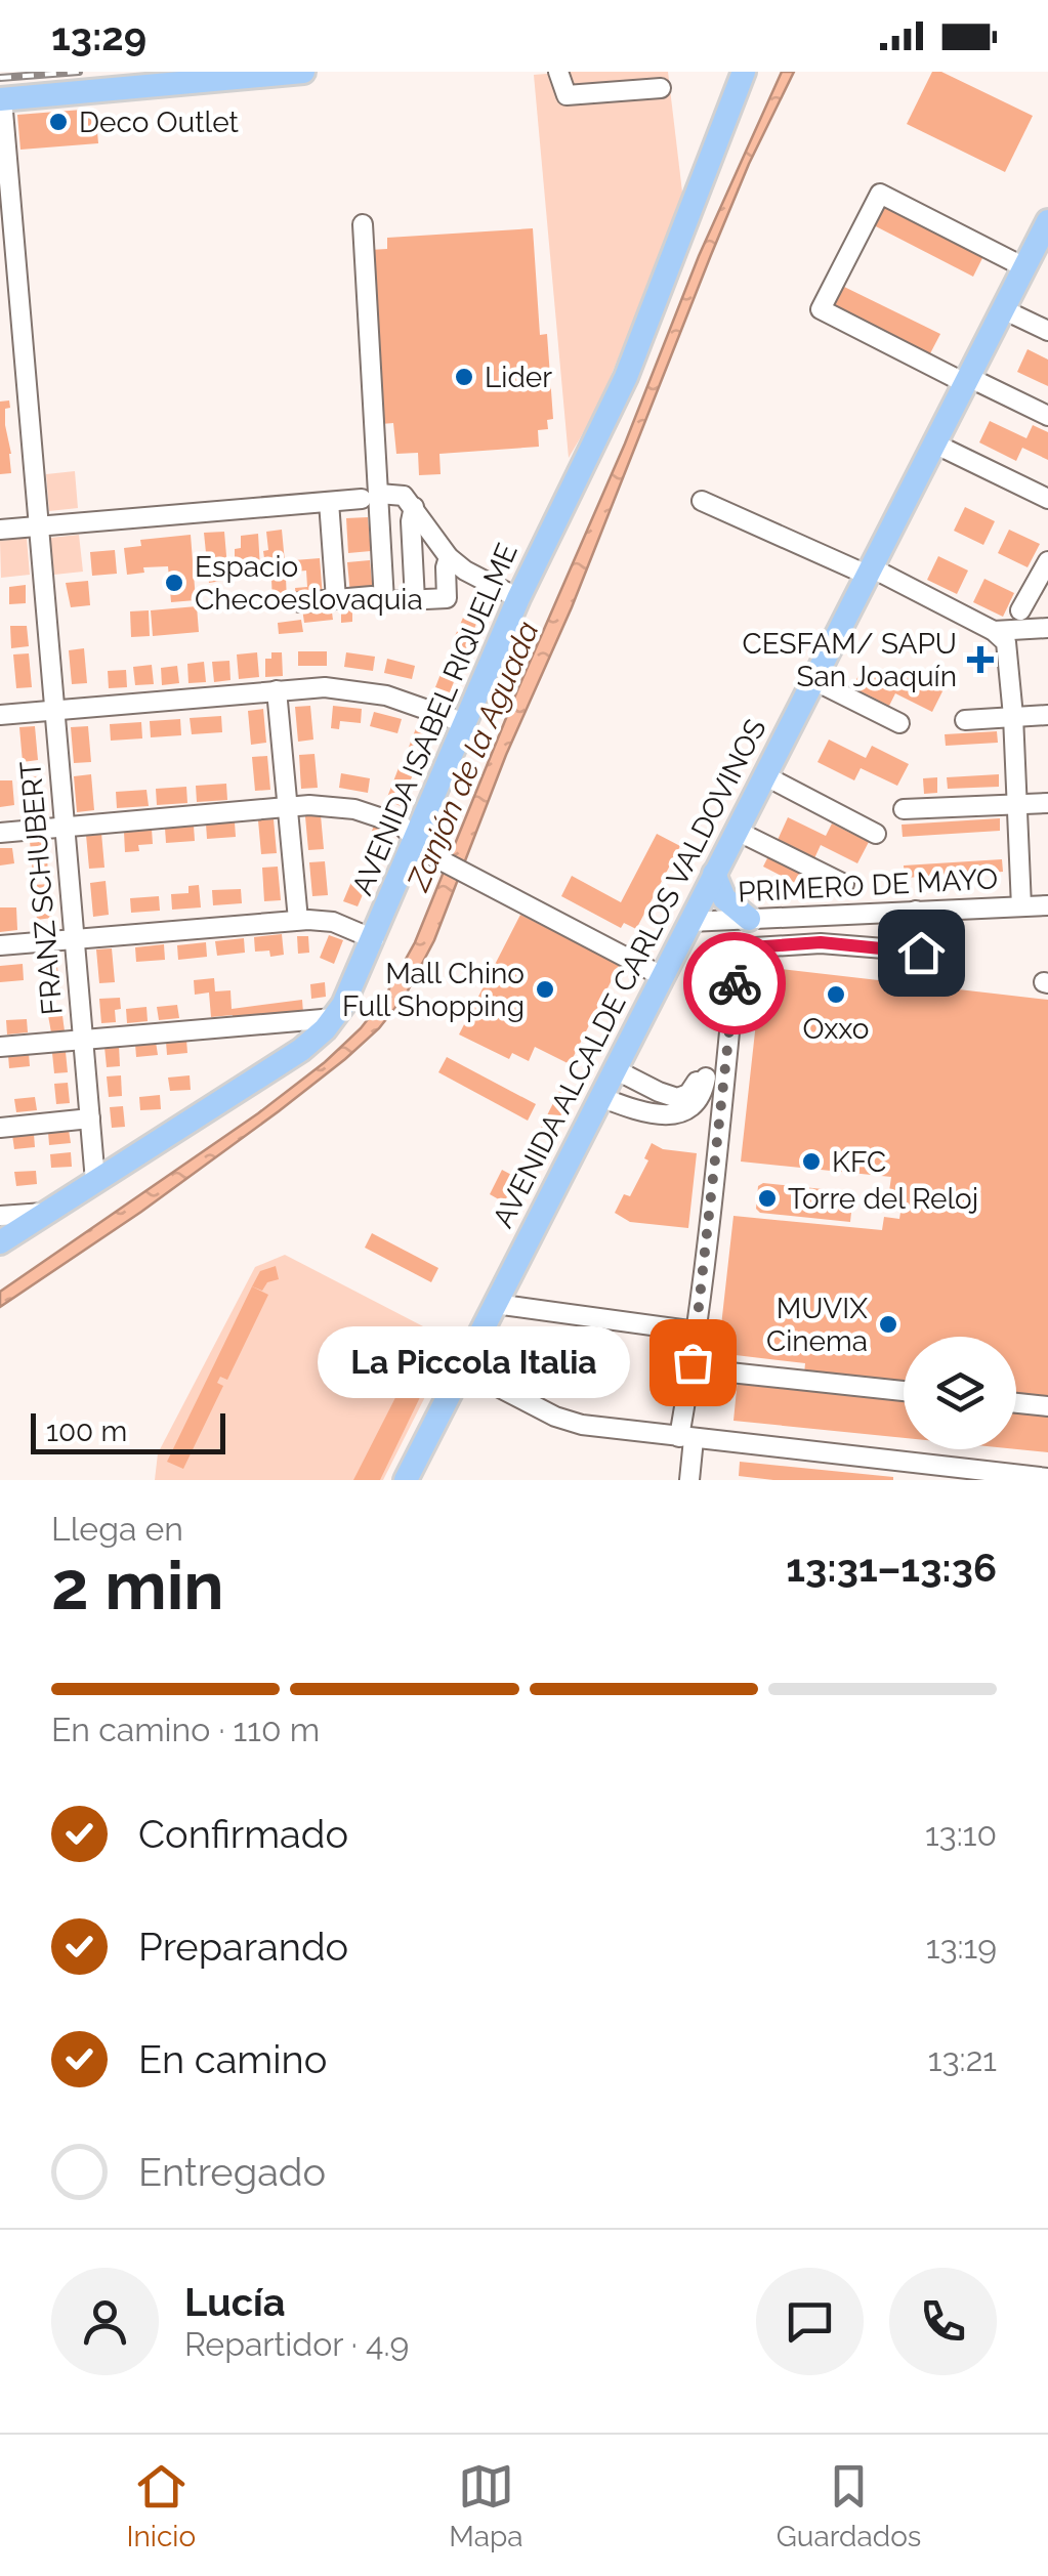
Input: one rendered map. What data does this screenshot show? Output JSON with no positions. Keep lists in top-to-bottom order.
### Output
{
  "streets": {
    "main road": ["AVENIDA ISABEL RIQUELME", "AVENIDA ALCALDE CARLOS VALDOVINOS"],
    "street": ["PRIMERO DE MAYO", "FRANZ SCHUBERT"]
  },
  "crossings": [
    ["AVENIDA ISABEL RIQUELME", "FRANZ SCHUBERT"],
    ["PRIMERO DE MAYO", "AVENIDA ALCALDE CARLOS VALDOVINOS"]
  ],
  "water": ["Zanjón de la Aguada"],
  "places": {
    "other": [
      "Deco Outlet",
      "Lider",
      "Espacio Checoeslovaquia",
      "Mall Chino Full Shopping",
      "Oxxo",
      "KFC",
      "Torre del Reloj",
      "MUVIX Cinema",
      "La Piccola Italia"
    ],
    "health": ["CESFAM/ SAPU San Joaquín"]
  },
  "scale_bar": "100 m",
  "page": {
    "status": "13:29",
    "bubble": "La Piccola Italia",
    "scale": "100 m",
    "heading": ["2 min", "Llega en", "13:31–13:36"],
    "panel": ["Lucía", "Repartidor · 4.9"],
    "bar": "En camino · 110 m",
    "list": [
      ["Confirmado", "13:10"],
      ["Preparando", "13:19"],
      ["En camino", "13:21"],
      "Entregado"
    ],
    "tabs": ["Inicio", "Mapa", "Guardados"]
  }
}
